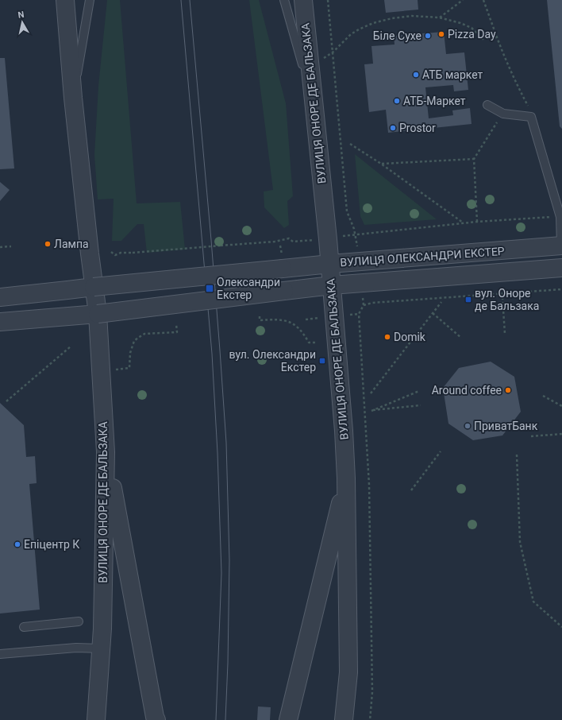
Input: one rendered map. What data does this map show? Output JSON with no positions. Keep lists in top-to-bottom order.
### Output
{
  "streets": {
    "street": ["ВУЛИЦЯ ОНОРЕ ДЕ БАЛЬЗАКА", "ВУЛИЦЯ ОЛЕКСАНДРИ ЕКСТЕР"]
  },
  "crossings": [
    ["ВУЛИЦЯ ОНОРЕ ДЕ БАЛЬЗАКА", "ВУЛИЦЯ ОЛЕКСАНДРИ ЕКСТЕР"]
  ],
  "places": {
    "other": [
      "Pizza Day",
      "Біле Сухе",
      "АТБ маркет",
      "АТБ-Маркет",
      "Prostor",
      "Лампа",
      "Domik",
      "Around coffee",
      "ПриватБанк",
      "Епіцентр К"
    ],
    "transit": ["Олександри Екстер", "вул. Оноре де Бальзака", "вул. Олександри Екстер"]
  },
  "north": "top"
}
